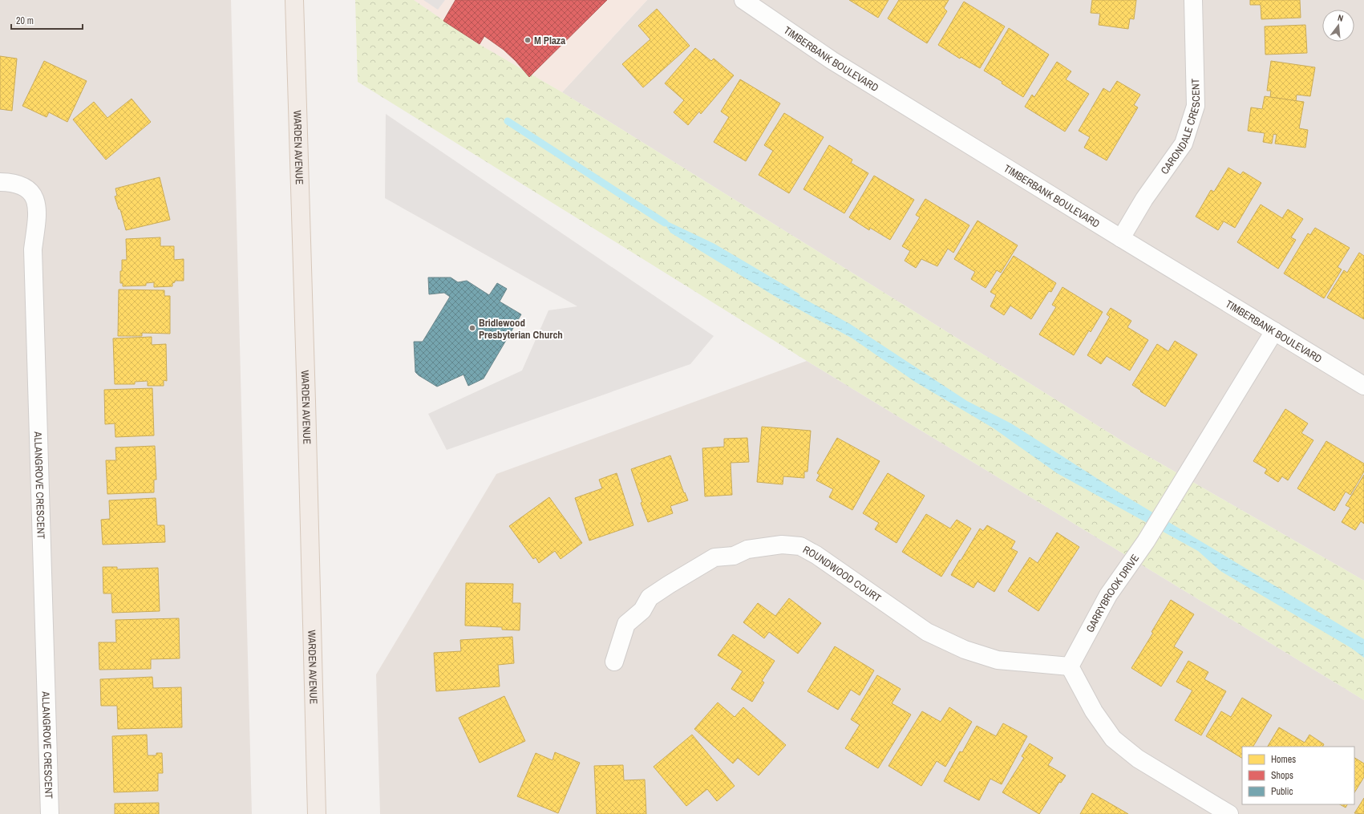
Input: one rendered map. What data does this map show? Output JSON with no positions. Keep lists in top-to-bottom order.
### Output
{
  "streets": {
    "main road": ["WARDEN AVENUE"],
    "street": [
      "TIMBERBANK BOULEVARD",
      "CARONDALE CRESCENT",
      "ALLANGROVE CRESCENT",
      "ROUNDWOOD COURT",
      "GARRYBROOK DRIVE"
    ]
  },
  "crossings": [
    ["TIMBERBANK BOULEVARD", "CARONDALE CRESCENT"],
    ["TIMBERBANK BOULEVARD", "GARRYBROOK DRIVE"],
    ["ROUNDWOOD COURT", "GARRYBROOK DRIVE"]
  ],
  "places": ["M Plaza", "Bridlewood Presbyterian Church"],
  "legend": ["Homes", "Shops", "Public"],
  "scale_bar": "20 m",
  "north": "top"
}
